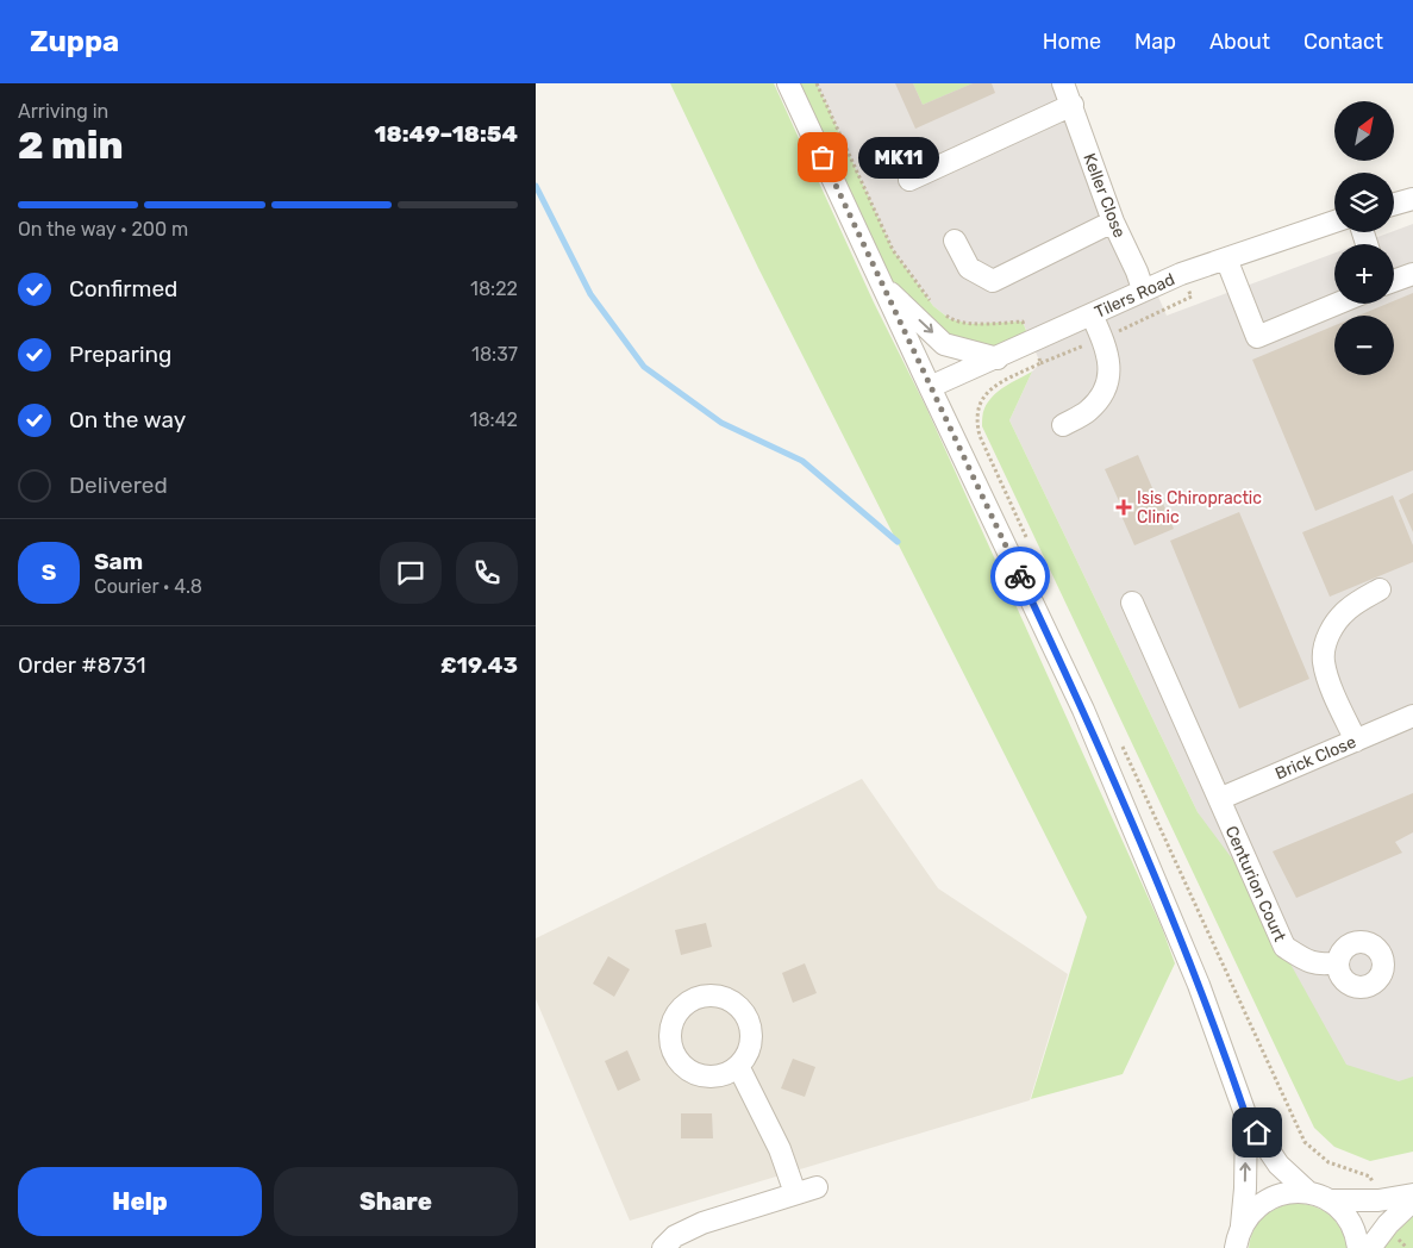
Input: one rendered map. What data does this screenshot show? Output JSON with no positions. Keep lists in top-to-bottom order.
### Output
{
  "streets": {
    "street": [
      "Keller Close",
      "Tilers Road",
      "Brick Close",
      "Centurion Court"
    ]
  },
  "crossings": [
    ["Keller Close", "Tilers Road"],
    ["Brick Close", "Centurion Court"]
  ],
  "places": {
    "other": ["MK11"],
    "health": ["Isis Chiropractic Clinic"]
  },
  "north": "top right",
  "page": {
    "header": "Zuppa",
    "nav": [
      "Home",
      "Map",
      "About",
      "Contact"
    ],
    "heading": ["2 min", "Arriving in", "18:49–18:54"],
    "panel": [
      "Sam",
      "Courier · 4.8",
      "Order #8731",
      "£19.43"
    ],
    "map_buttons": ["+", "−"],
    "bubble": "MK11",
    "bar": "On the way · 200 m",
    "list": [
      ["Confirmed", "18:22"],
      ["Preparing", "18:37"],
      ["On the way", "18:42"],
      "Delivered"
    ],
    "round": "S",
    "buttons": ["Help", "Share"]
  }
}
